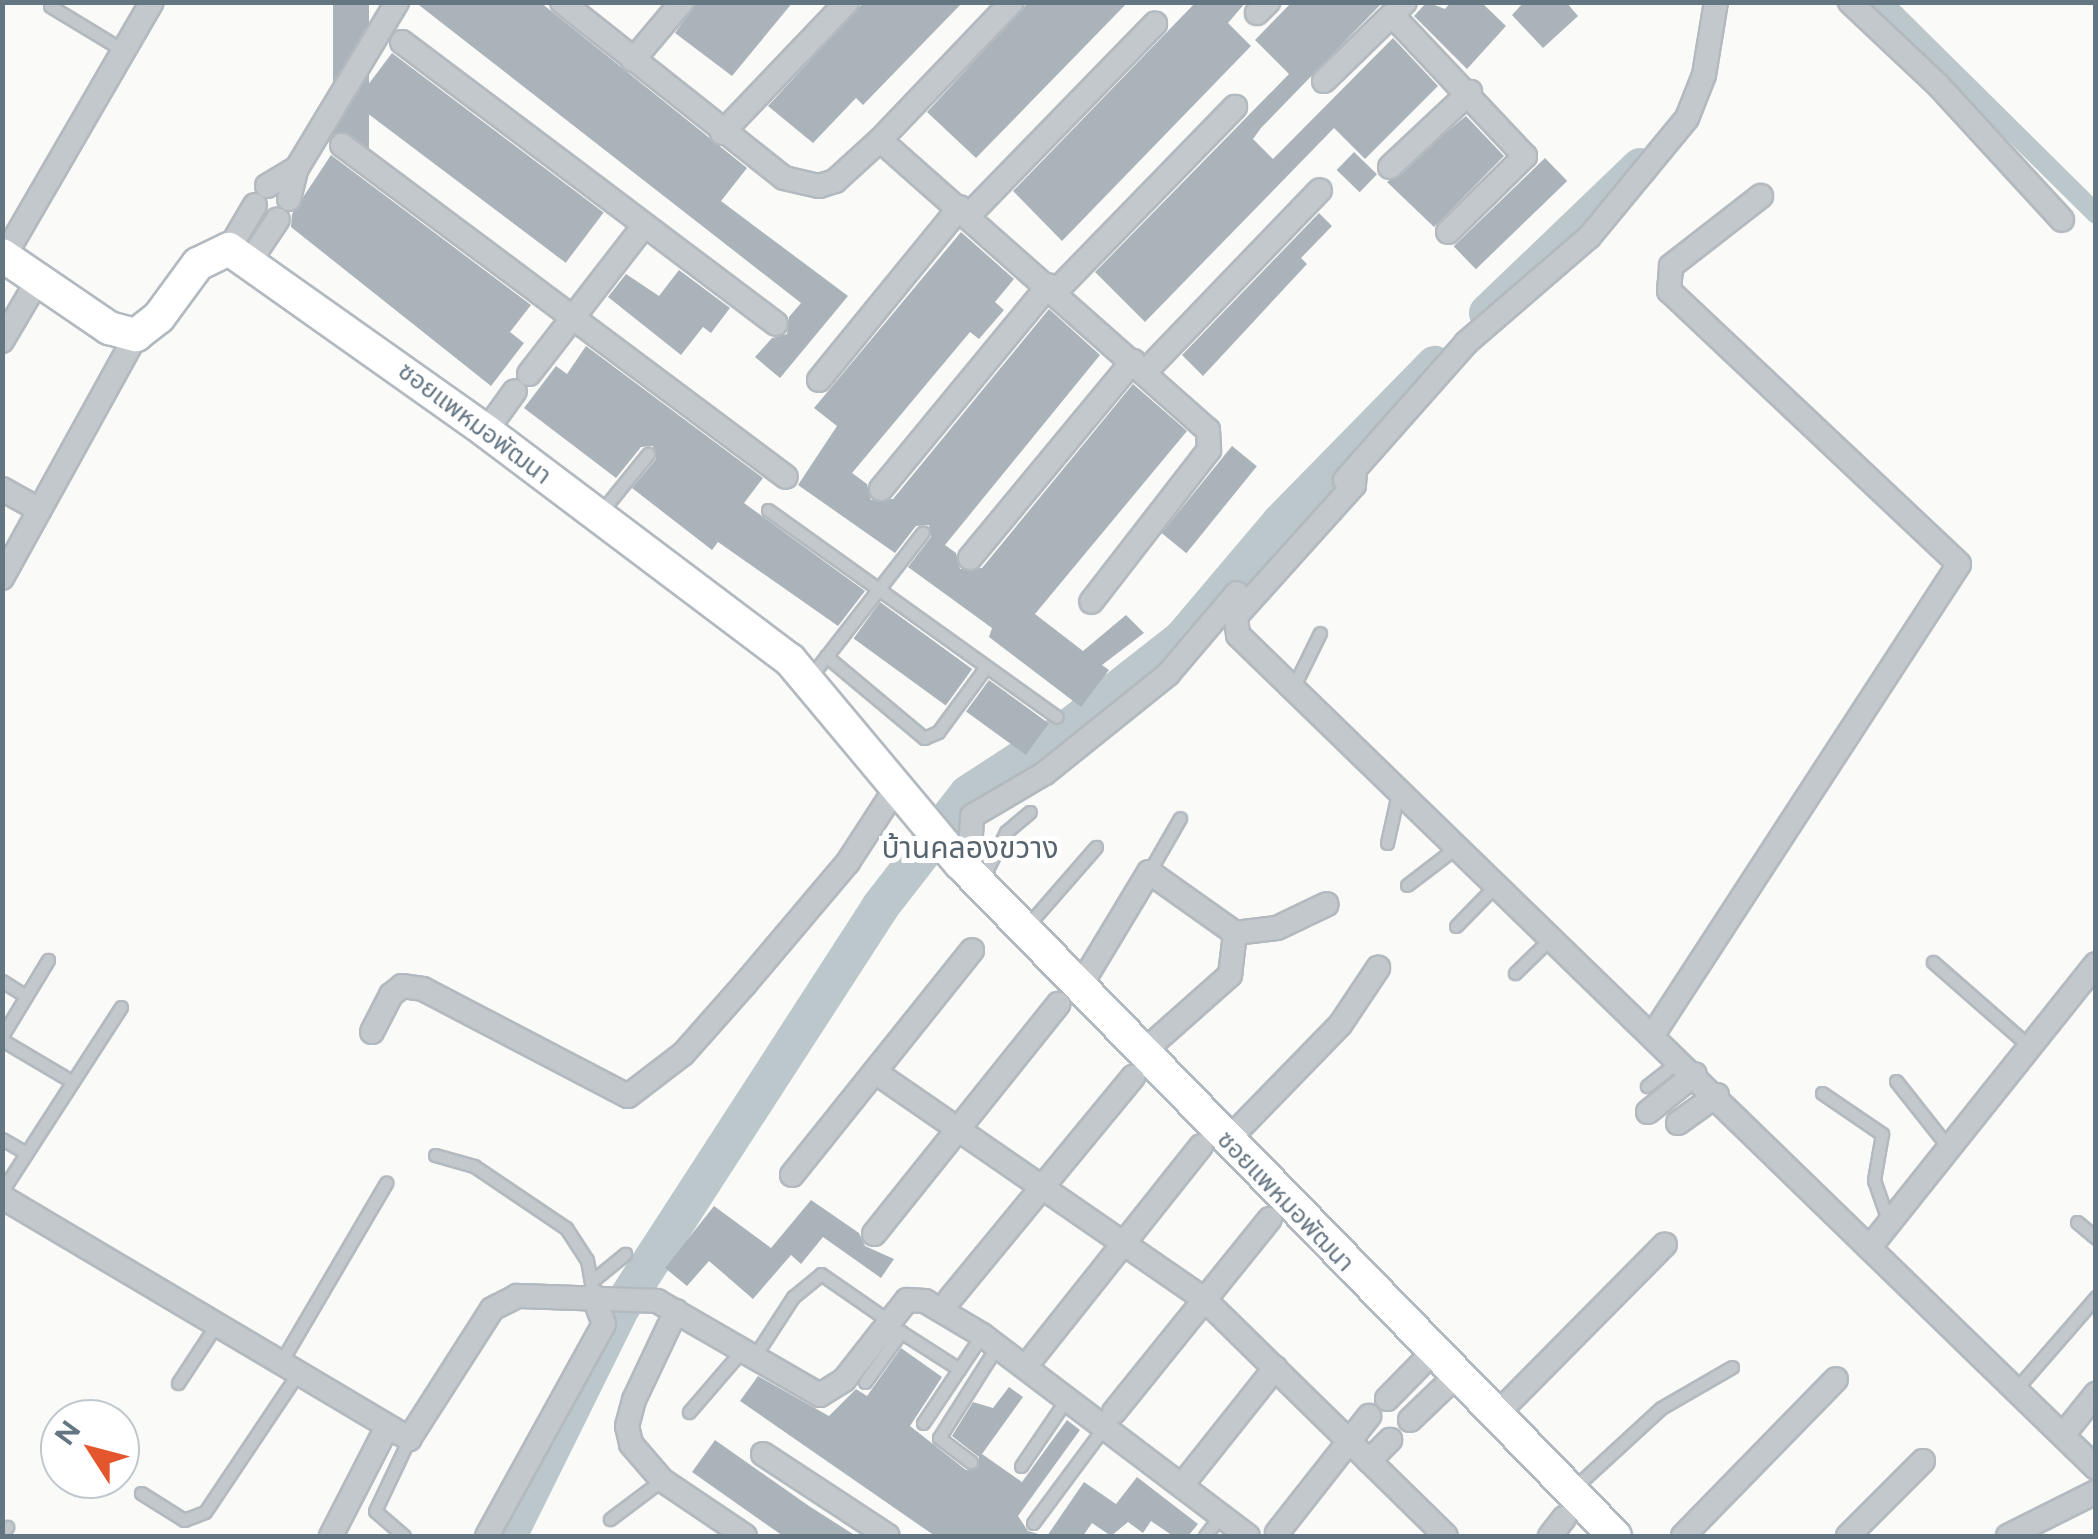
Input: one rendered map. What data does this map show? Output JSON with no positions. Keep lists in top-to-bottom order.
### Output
{
  "streets": {
    "street": ["ซอยแพหมอพัฒนา"]
  },
  "districts": ["บ้านคลองขวาง"],
  "north": "top left"
}
